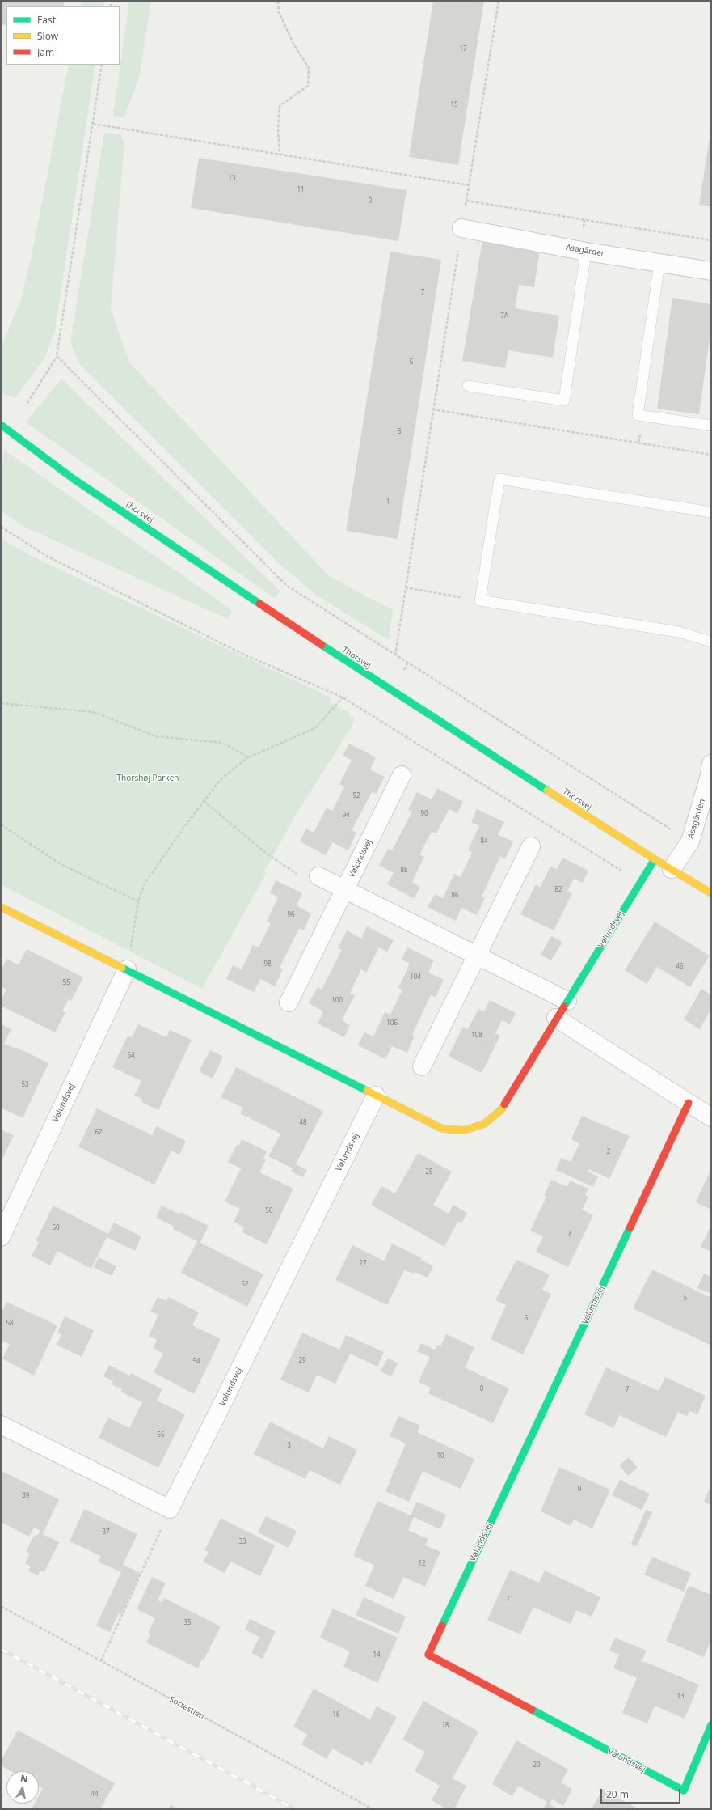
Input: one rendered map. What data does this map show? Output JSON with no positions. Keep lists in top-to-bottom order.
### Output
{
  "streets": {
    "street": ["Asagården", "Thorsvej", "Vølundsvej"],
    "path": ["Sortestien"]
  },
  "crossings": [
    ["Asagården", "Thorsvej"],
    ["Thorsvej", "Vølundsvej"]
  ],
  "parks": ["Thorshøj Parken"],
  "house_numbers": [
    "17",
    "15",
    "13",
    "11",
    "9",
    "7",
    "7A",
    "5",
    "3",
    "1",
    "92",
    "90",
    "94",
    "84",
    "88",
    "82",
    "86",
    "96",
    "98",
    "46",
    "104",
    "55",
    "100",
    "106",
    "108",
    "64",
    "53",
    "48",
    "62",
    "2",
    "25",
    "50",
    "60",
    "4",
    "27",
    "52",
    "5",
    "6",
    "58",
    "29",
    "54",
    "8",
    "7",
    "56",
    "31",
    "10",
    "9",
    "39",
    "37",
    "33",
    "12",
    "11",
    "35",
    "14",
    "13",
    "16",
    "18",
    "20",
    "44"
  ],
  "legend": ["Fast", "Slow", "Jam"],
  "scale_bar": "20 m",
  "north": "top"
}
